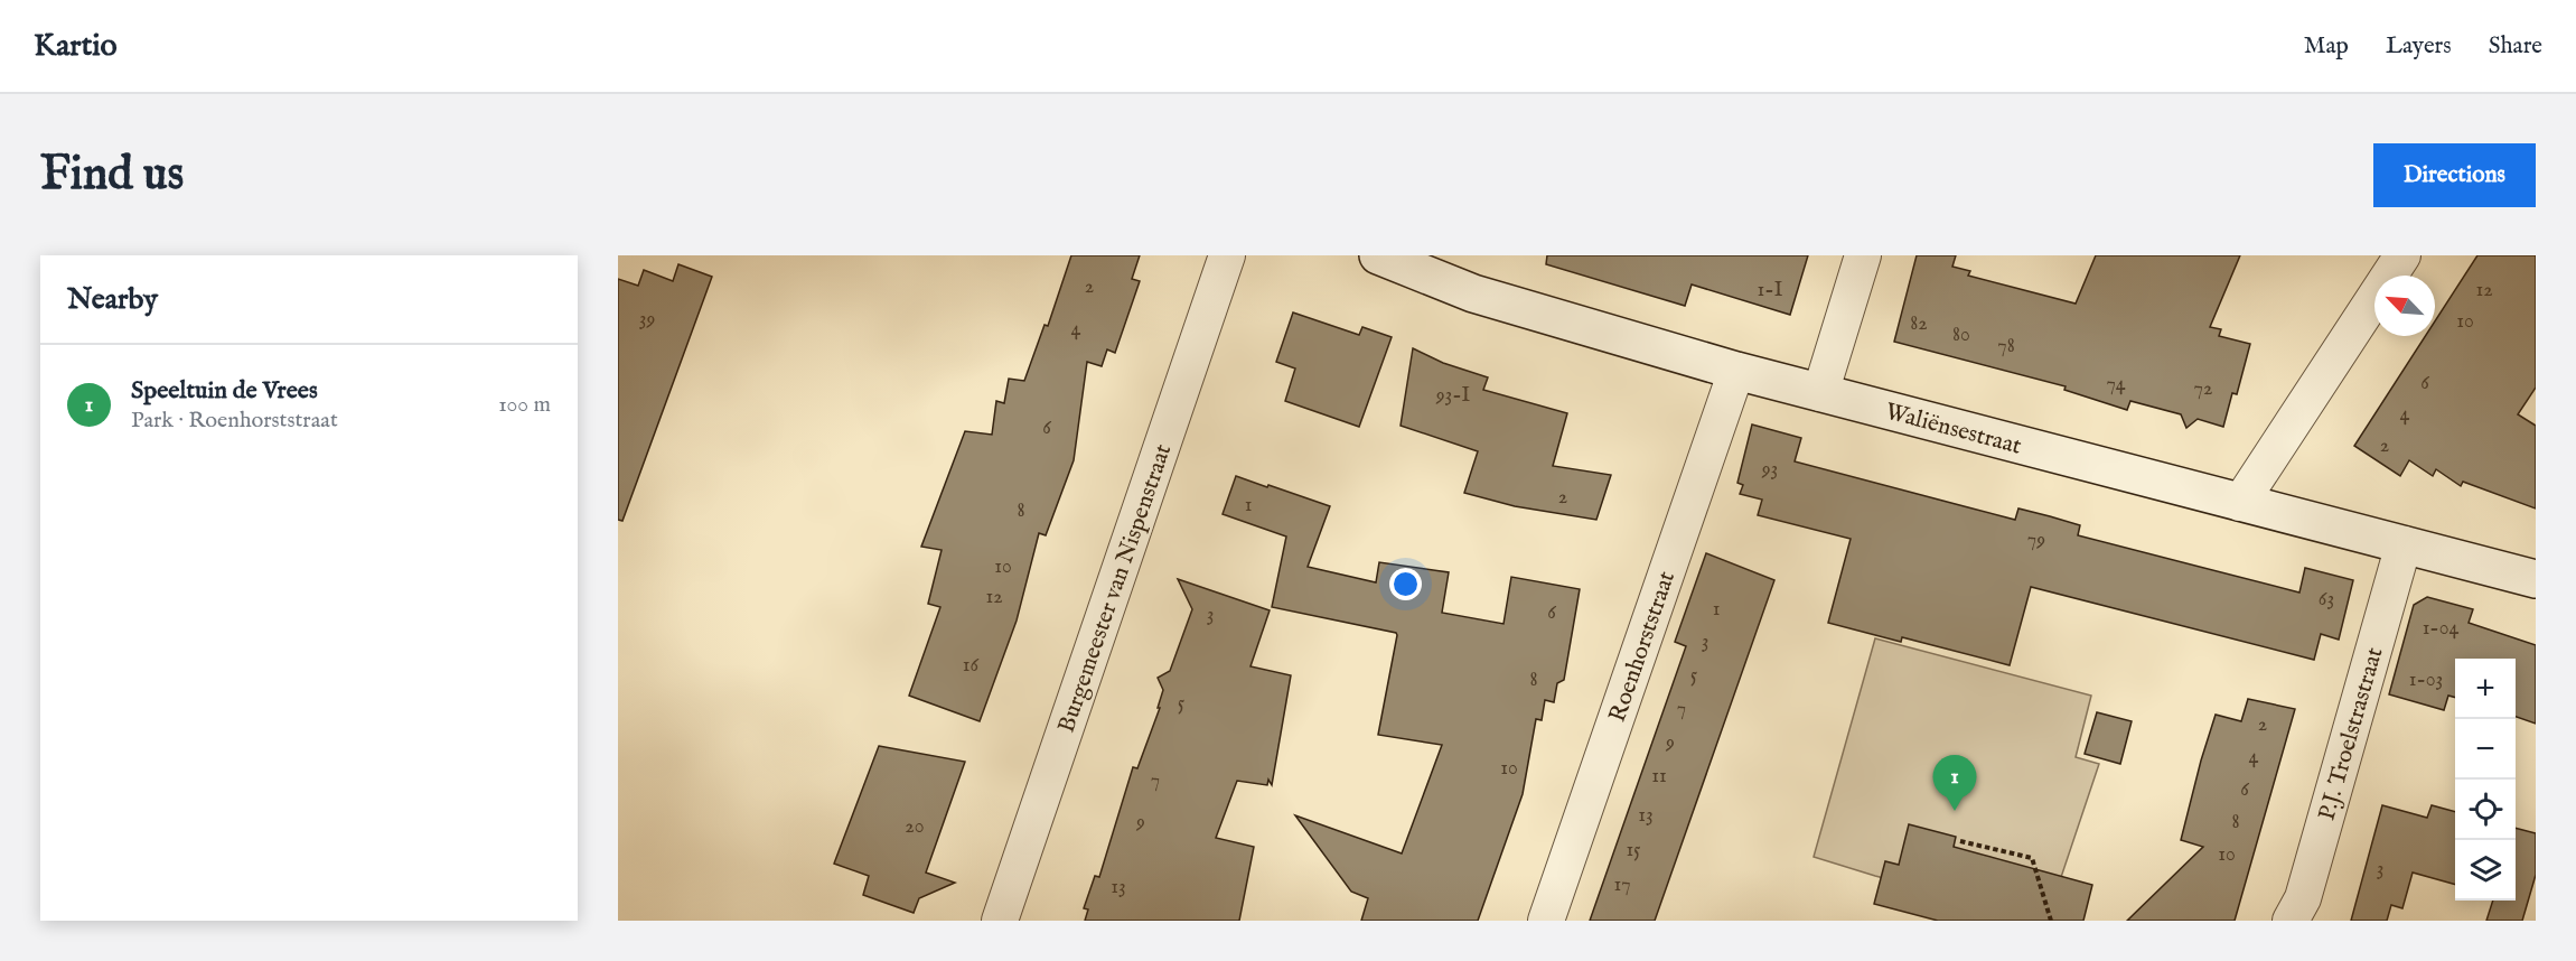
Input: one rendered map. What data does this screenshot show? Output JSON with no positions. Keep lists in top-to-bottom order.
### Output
{
  "streets": {
    "street": [
      "Waliënsestraat",
      "Burgemeester van Nispenstraat",
      "Roenhorststraat",
      "P.J. Troelstrastraat"
    ]
  },
  "crossings": [
    ["Waliënsestraat", "Roenhorststraat"],
    ["Waliënsestraat", "P.J. Troelstrastraat"]
  ],
  "house_numbers": [
    "2",
    "1-I",
    "12",
    "39",
    "10",
    "82",
    "4",
    "80",
    "78",
    "6",
    "74",
    "72",
    "93-I",
    "4",
    "6",
    "2",
    "93",
    "2",
    "1",
    "8",
    "79",
    "10",
    "12",
    "63",
    "1",
    "6",
    "3",
    "1-04",
    "3",
    "16",
    "5",
    "8",
    "1-03",
    "5",
    "7",
    "2",
    "9",
    "4",
    "10",
    "11",
    "7",
    "6",
    "13",
    "9",
    "8",
    "20",
    "15",
    "10",
    "3",
    "17",
    "13"
  ],
  "north": "top left",
  "page": {
    "header": "Kartio",
    "nav": ["Map", "Layers", "Share"],
    "buttons": "Directions",
    "title": "Find us",
    "heading": "Nearby",
    "list": [
      {
        "mark": "1",
        "name": "Speeltuin de Vrees",
        "note": "Park · Roenhorststraat",
        "value": "100 m"
      }
    ],
    "map_buttons": ["+", "−"],
    "pins": "1"
  }
}
